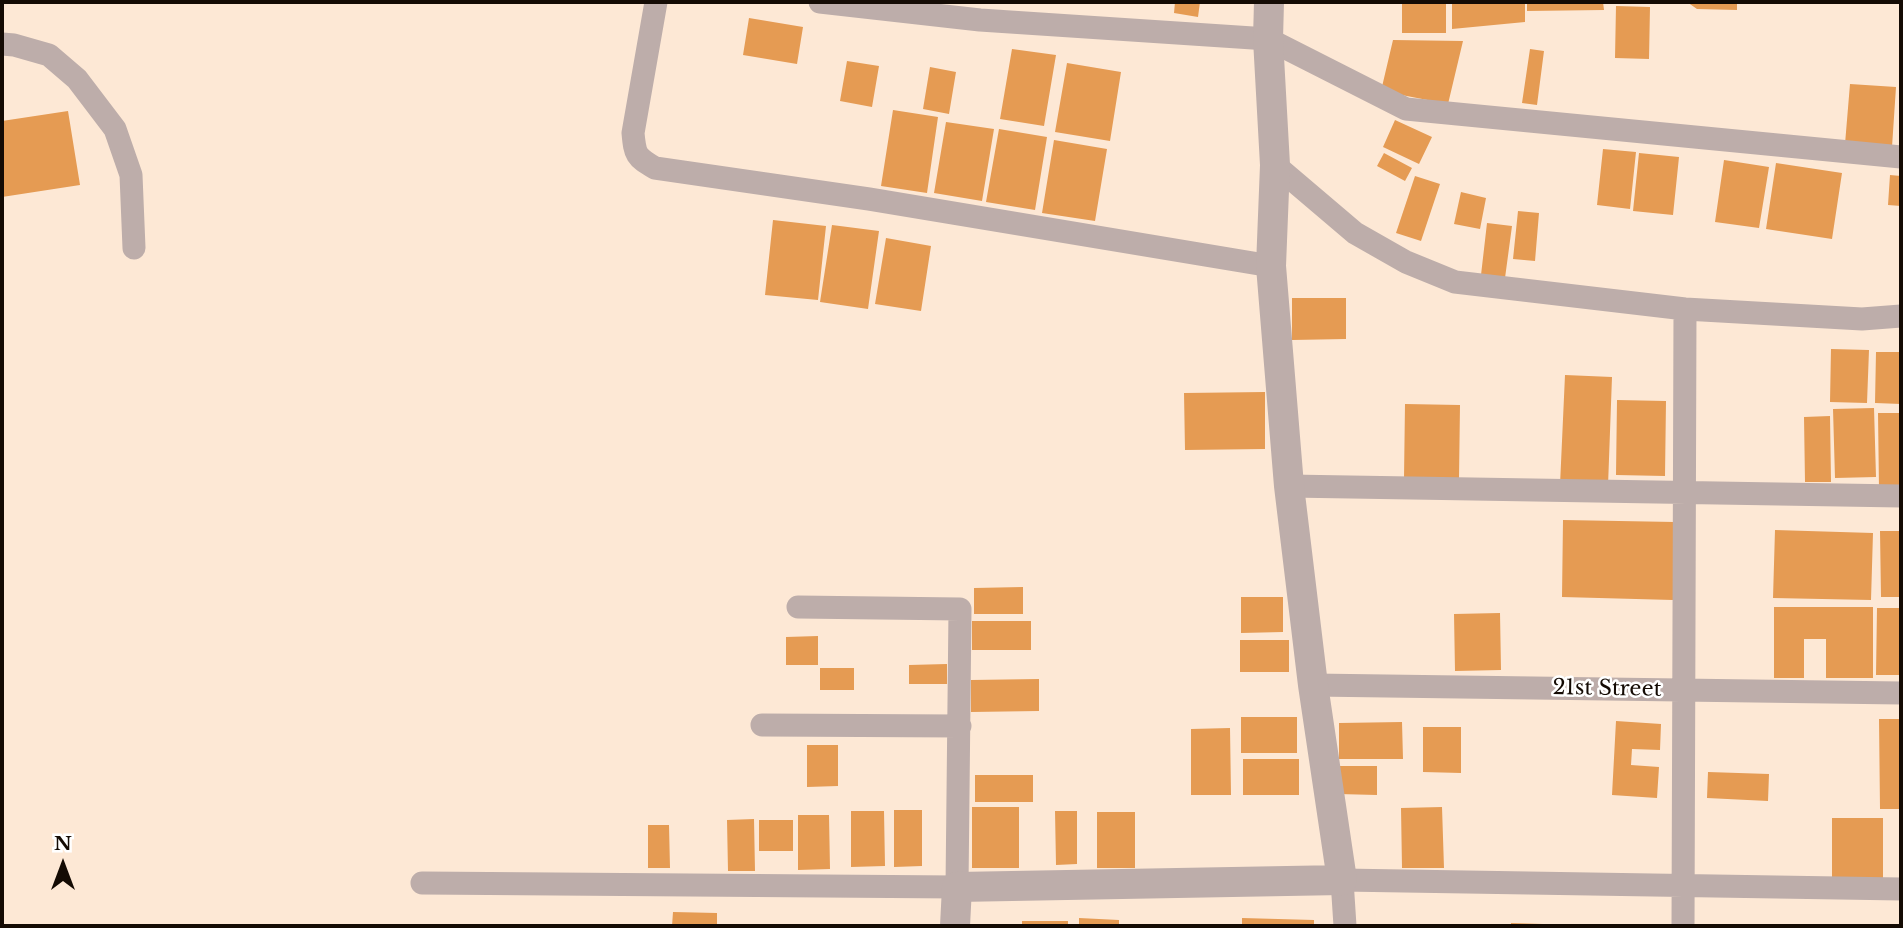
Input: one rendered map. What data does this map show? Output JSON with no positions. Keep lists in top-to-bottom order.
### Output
{
  "streets": {
    "street": ["21st Street"]
  },
  "north": "top"
}
